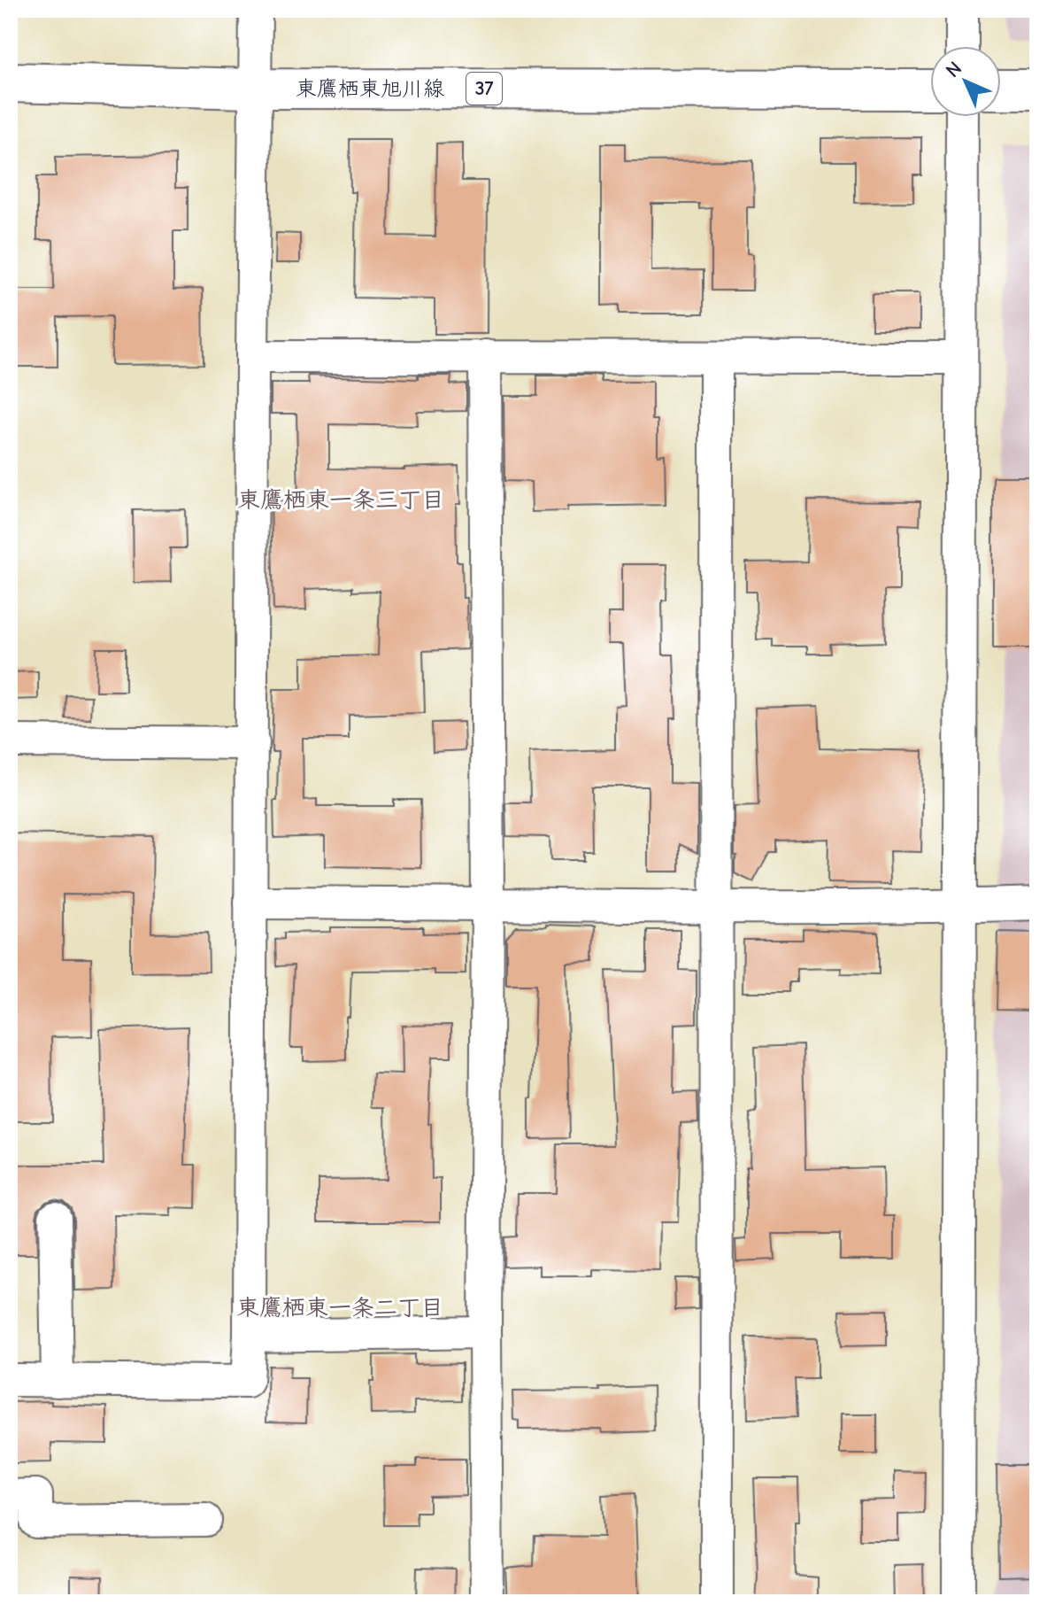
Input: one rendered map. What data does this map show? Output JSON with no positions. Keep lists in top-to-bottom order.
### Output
{
  "streets": {
    "main road": ["東鷹栖東旭川線", "37"]
  },
  "districts": ["東鷹栖東一条三丁目", "東鷹栖東一条二丁目"],
  "north": "top left"
}
